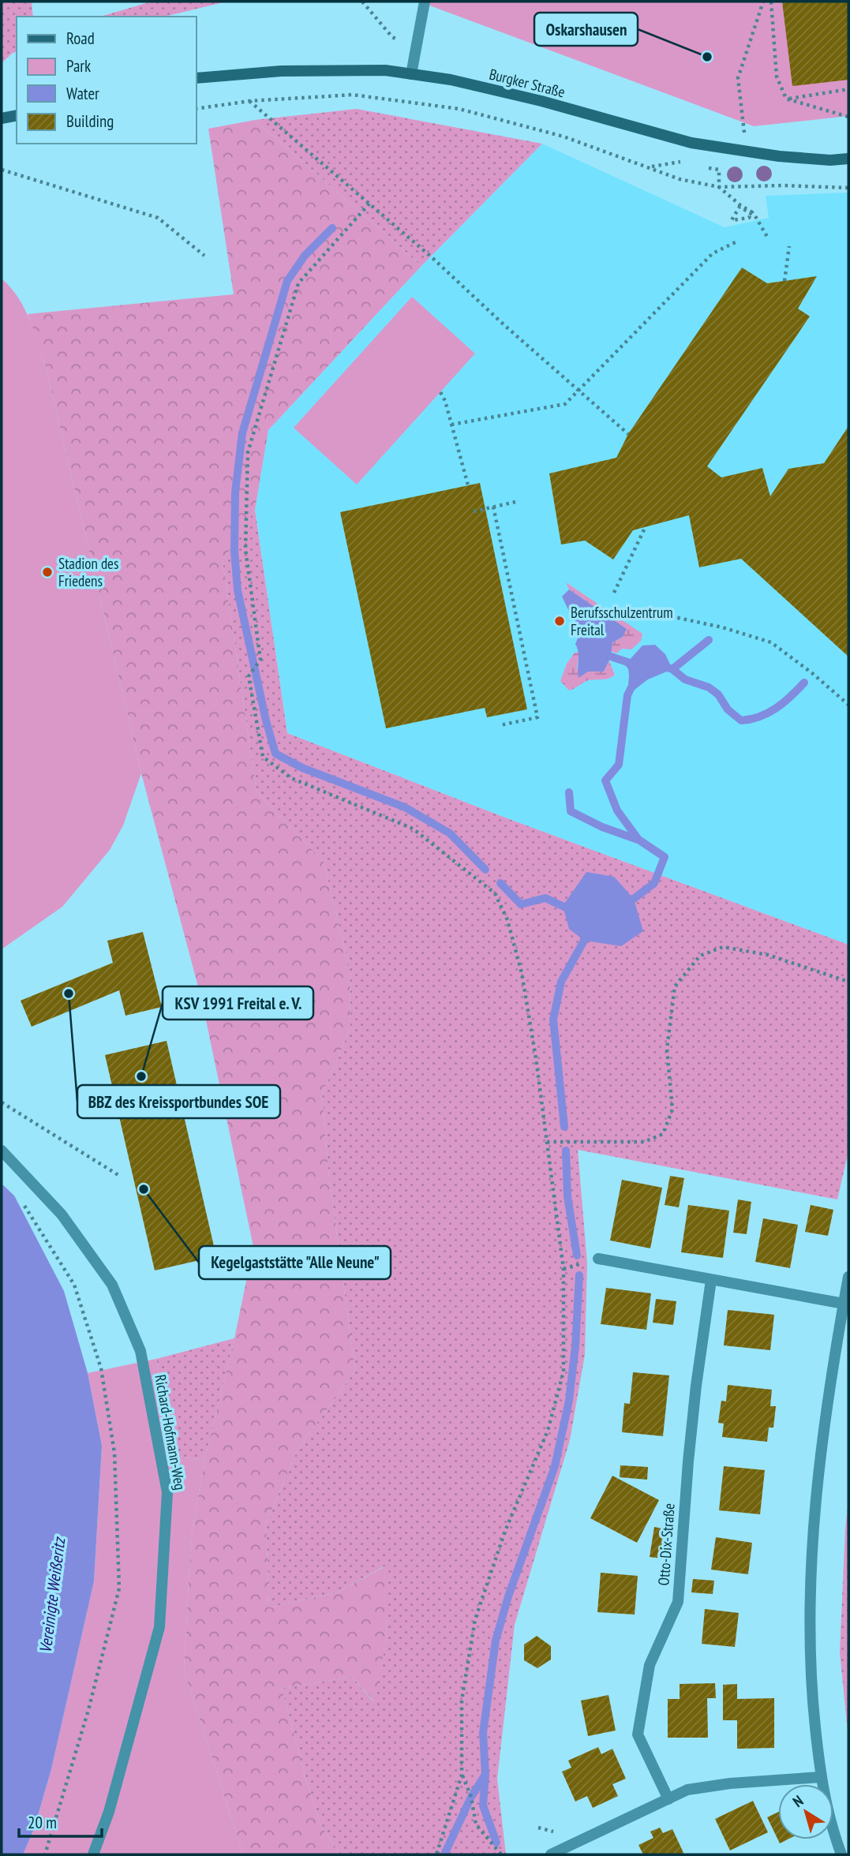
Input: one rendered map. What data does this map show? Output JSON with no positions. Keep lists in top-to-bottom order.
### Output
{
  "streets": {
    "main road": ["Burgker Straße"],
    "street": ["Richard-Hofmann-Weg", "Otto-Dix-Straße"]
  },
  "water": ["Vereinigte Weißeritz"],
  "places": [
    "Oskarshausen",
    "Stadion des Friedens",
    "Berufsschulzentrum Freital",
    "BBZ des Kreissportbundes SOE",
    "KSV 1991 Freital e. V.",
    "Kegelgaststätte \"Alle Neune\""
  ],
  "legend": [
    "Road",
    "Park",
    "Water",
    "Building"
  ],
  "scale_bar": "20 m",
  "north": "top left"
}
